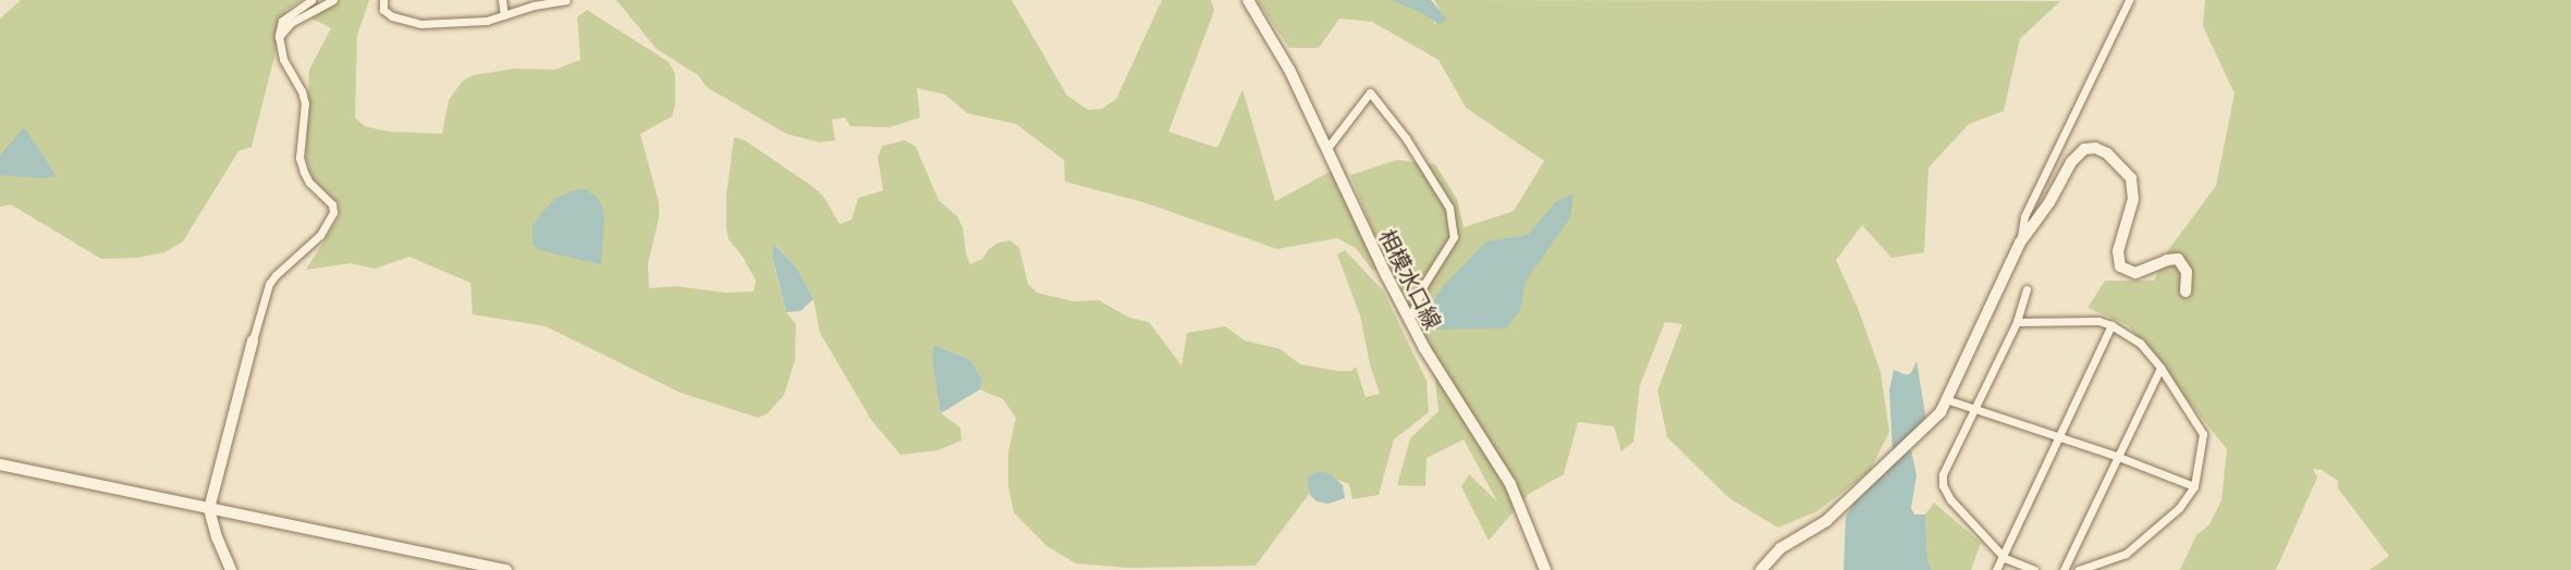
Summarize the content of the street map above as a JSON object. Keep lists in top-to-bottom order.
{
  "streets": {
    "street": ["相模水口線"]
  }
}
